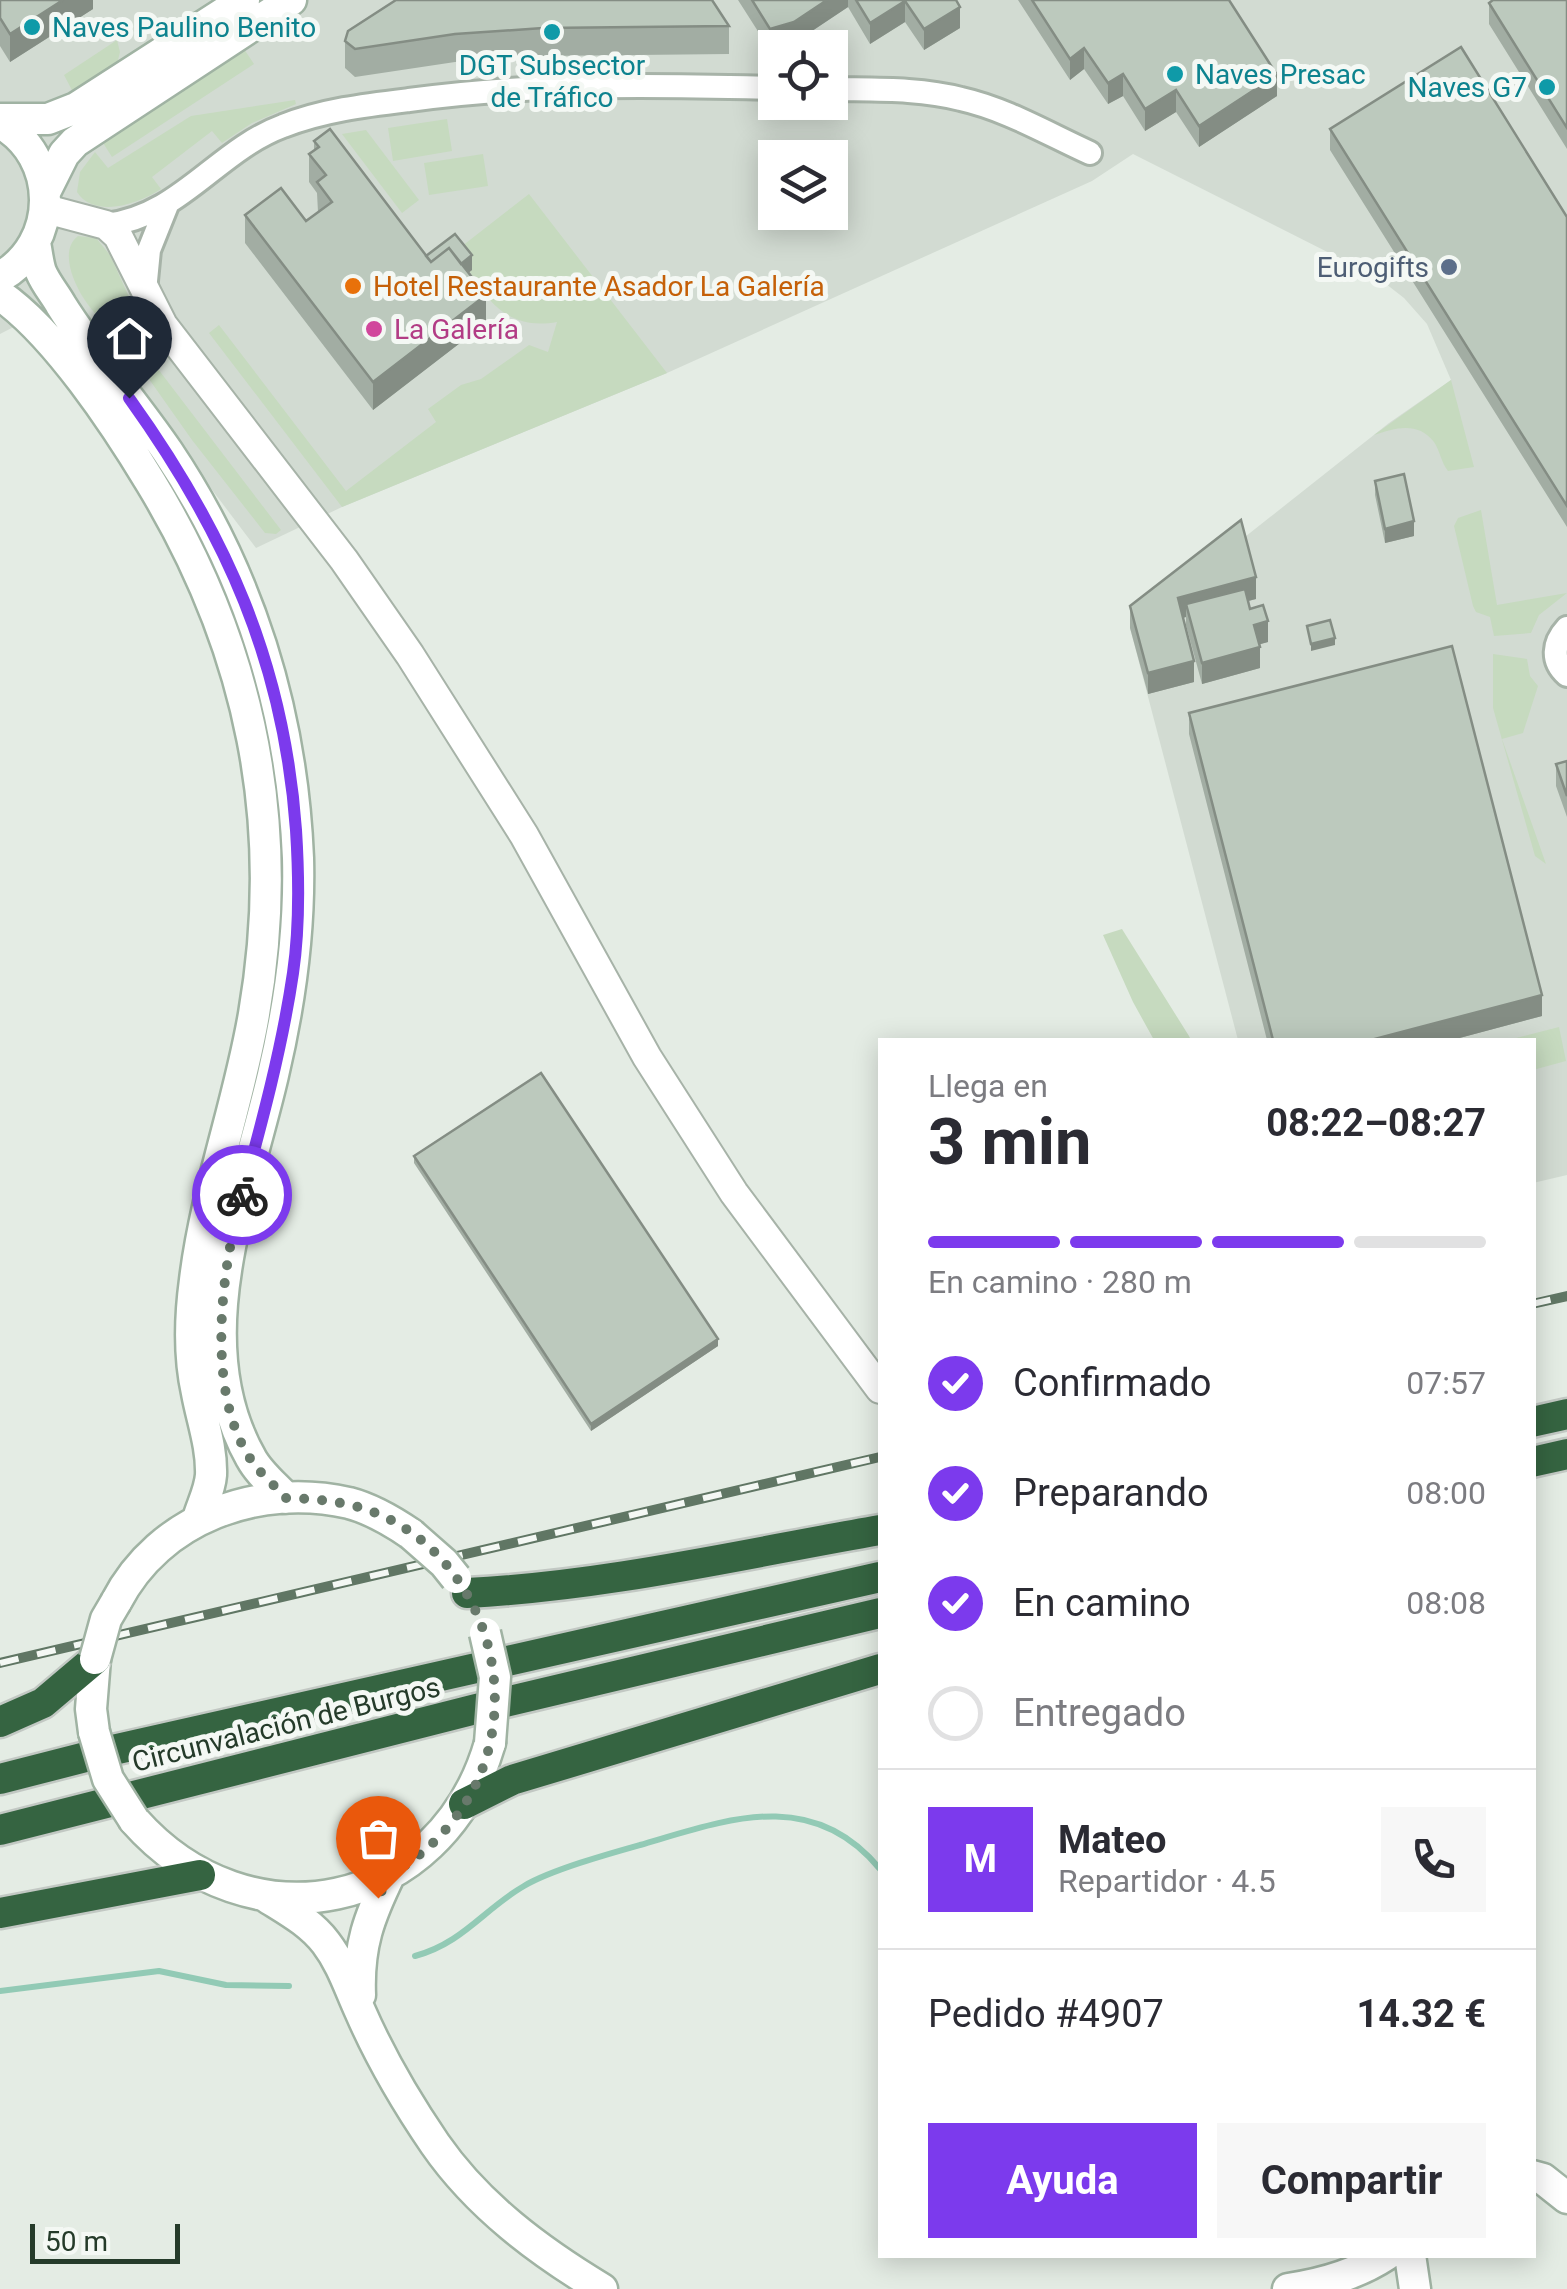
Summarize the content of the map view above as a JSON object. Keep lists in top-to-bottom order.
{
  "streets": {
    "highway": ["Circunvalación de Burgos"]
  },
  "places": [
    "Naves Paulino Benito",
    "DGT Subsector de Tráfico",
    "Naves Presac",
    "Naves G7",
    "Eurogifts",
    "Hotel Restaurante Asador La Galería",
    "La Galería"
  ],
  "scale_bar": "50 m",
  "page": {
    "heading": ["3 min", "Llega en", "08:22–08:27"],
    "panel": [
      "Mateo",
      "Repartidor · 4.5",
      "Pedido #4907",
      "14.32 €"
    ],
    "bar": "En camino · 280 m",
    "list": [
      ["Confirmado", "07:57"],
      ["Preparando", "08:00"],
      ["En camino", "08:08"],
      "Entregado"
    ],
    "round": "M",
    "buttons": ["Ayuda", "Compartir"],
    "scale": "50 m"
  }
}
